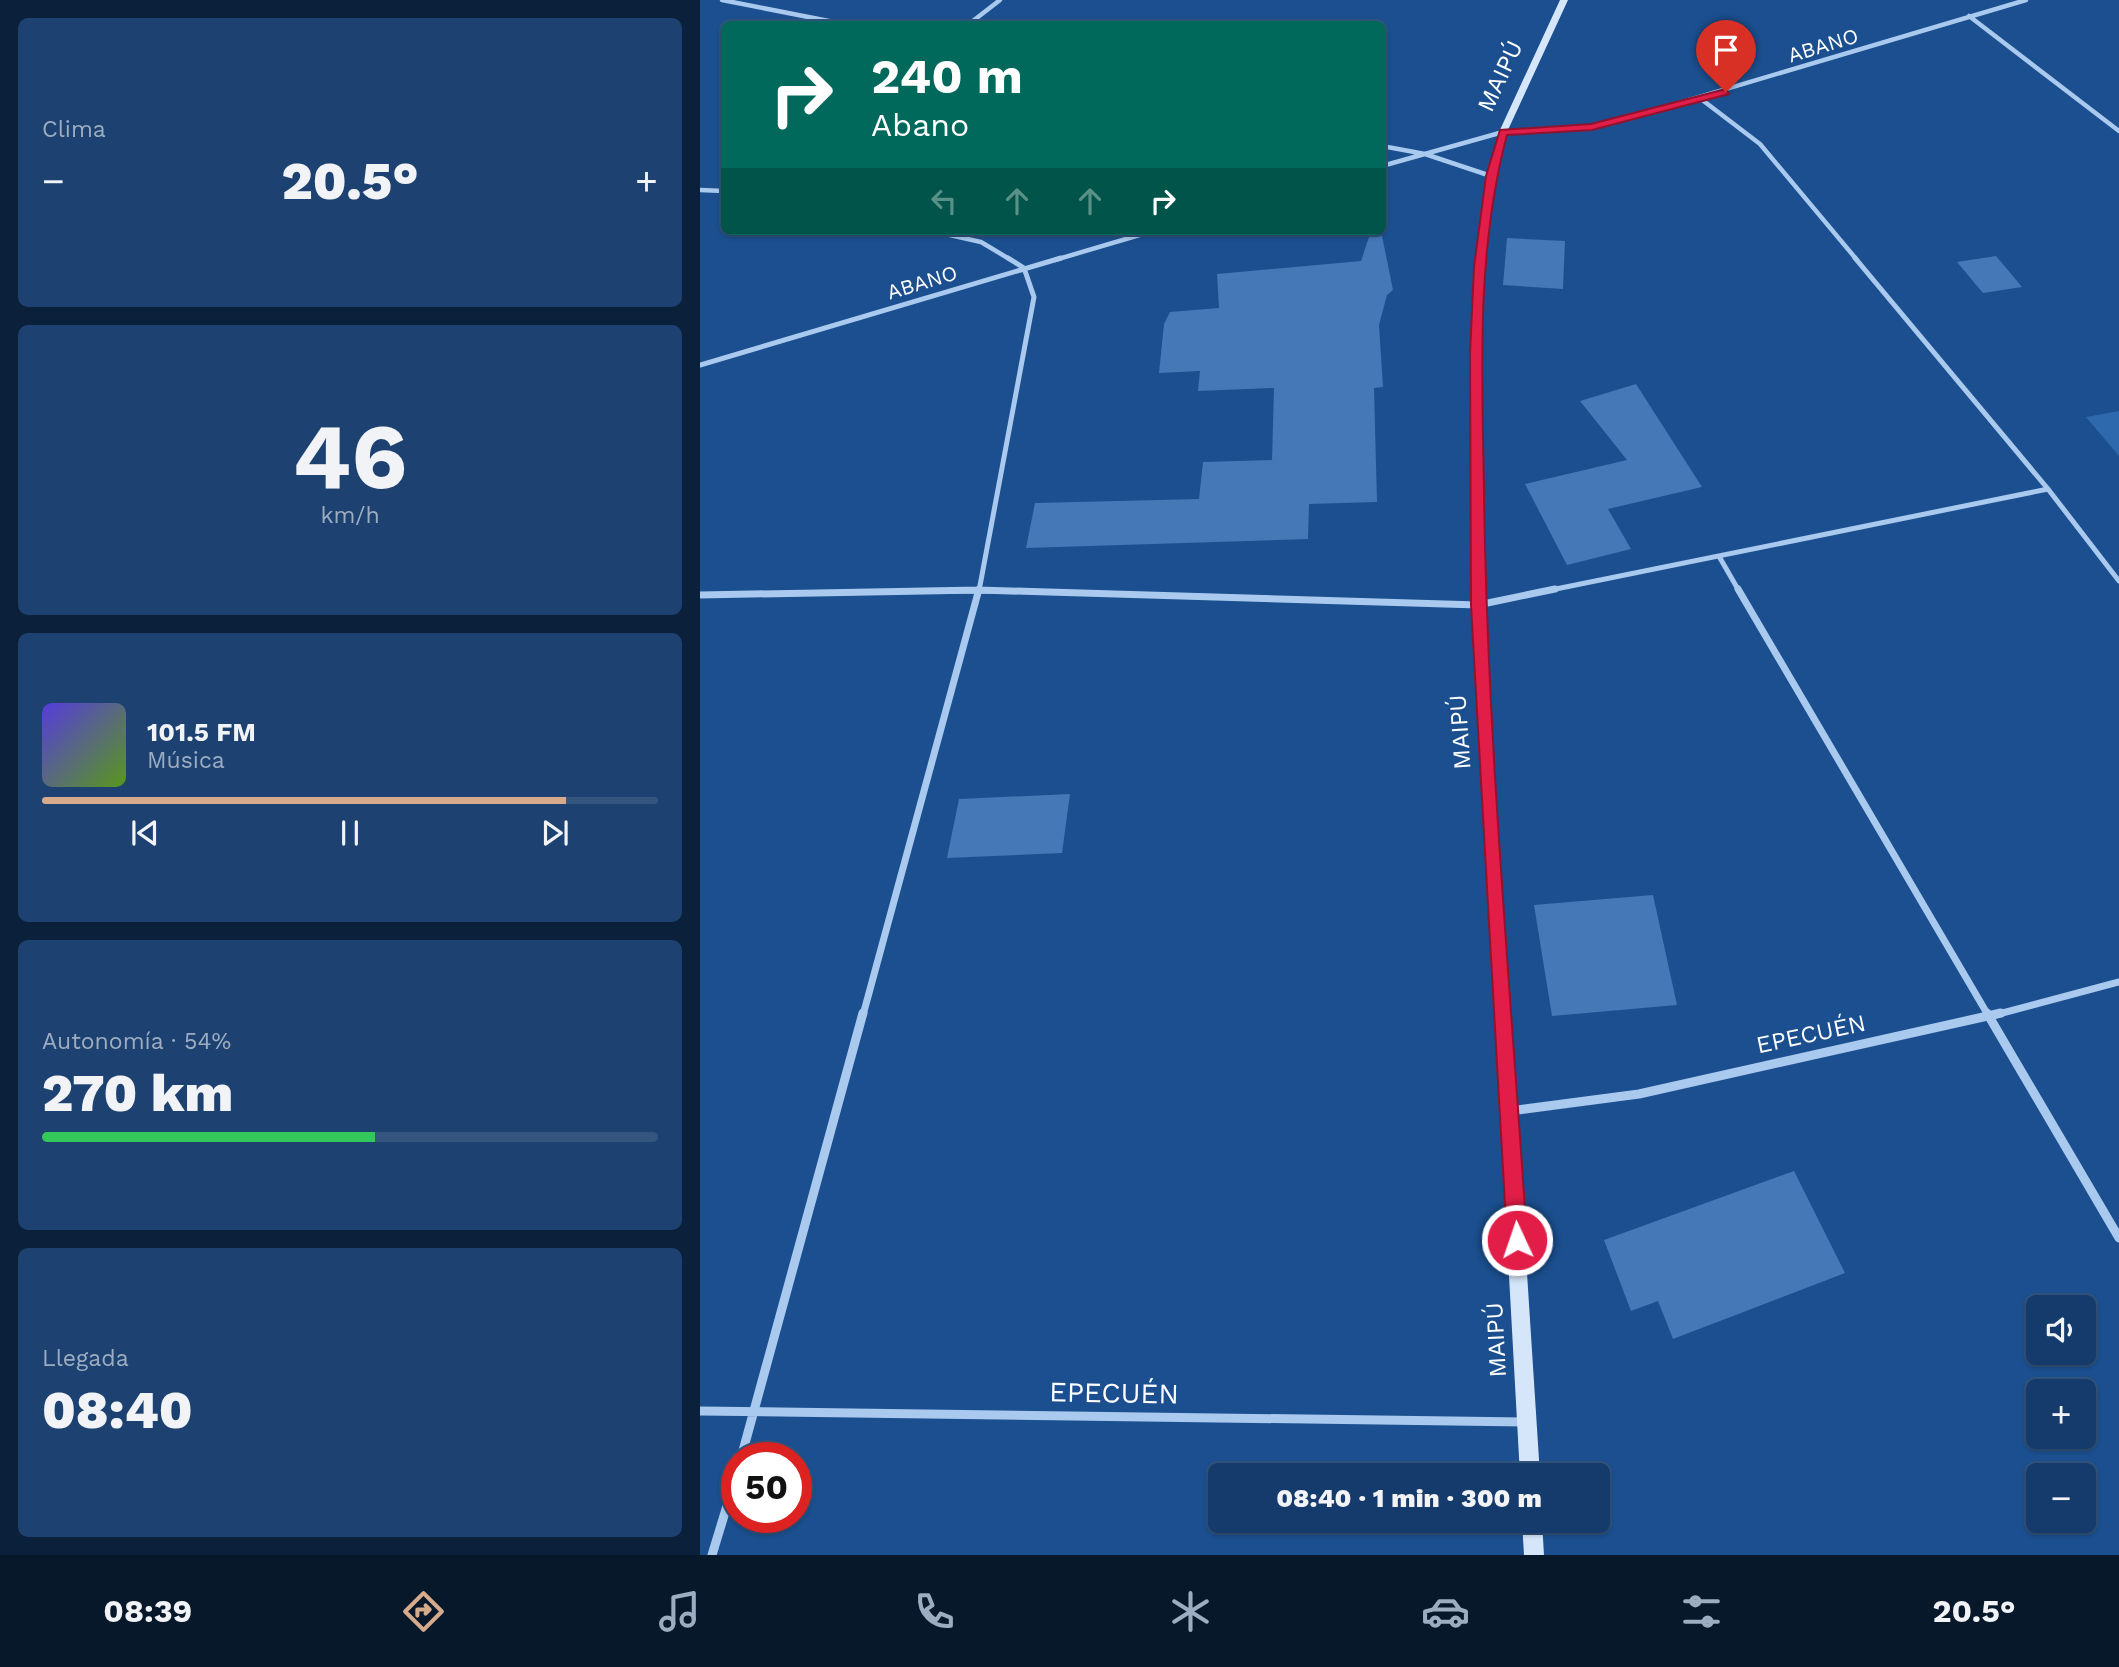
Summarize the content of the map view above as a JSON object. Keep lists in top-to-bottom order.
{
  "streets": {
    "main road": ["MAIPÚ"],
    "street": ["ABANO", "EPECUÉN"]
  },
  "crossings": [
    ["ABANO", "MAIPÚ"],
    ["MAIPÚ", "EPECUÉN"]
  ],
  "page": {
    "tile": [
      "Clima",
      ["46", "km/h"],
      ["Autonomía · 54%", "270 km"],
      ["Llegada", "08:40"]
    ],
    "turn": ["240 m", "Abano"],
    "heat": ["−", "20.5°", "+"],
    "song": ["101.5 FM", "Música"],
    "map_buttons": ["+", "−"],
    "limit": "50",
    "trip": "08:40 · 1 min · 300 m",
    "tabs": ["08:39", "20.5°"]
  }
}
